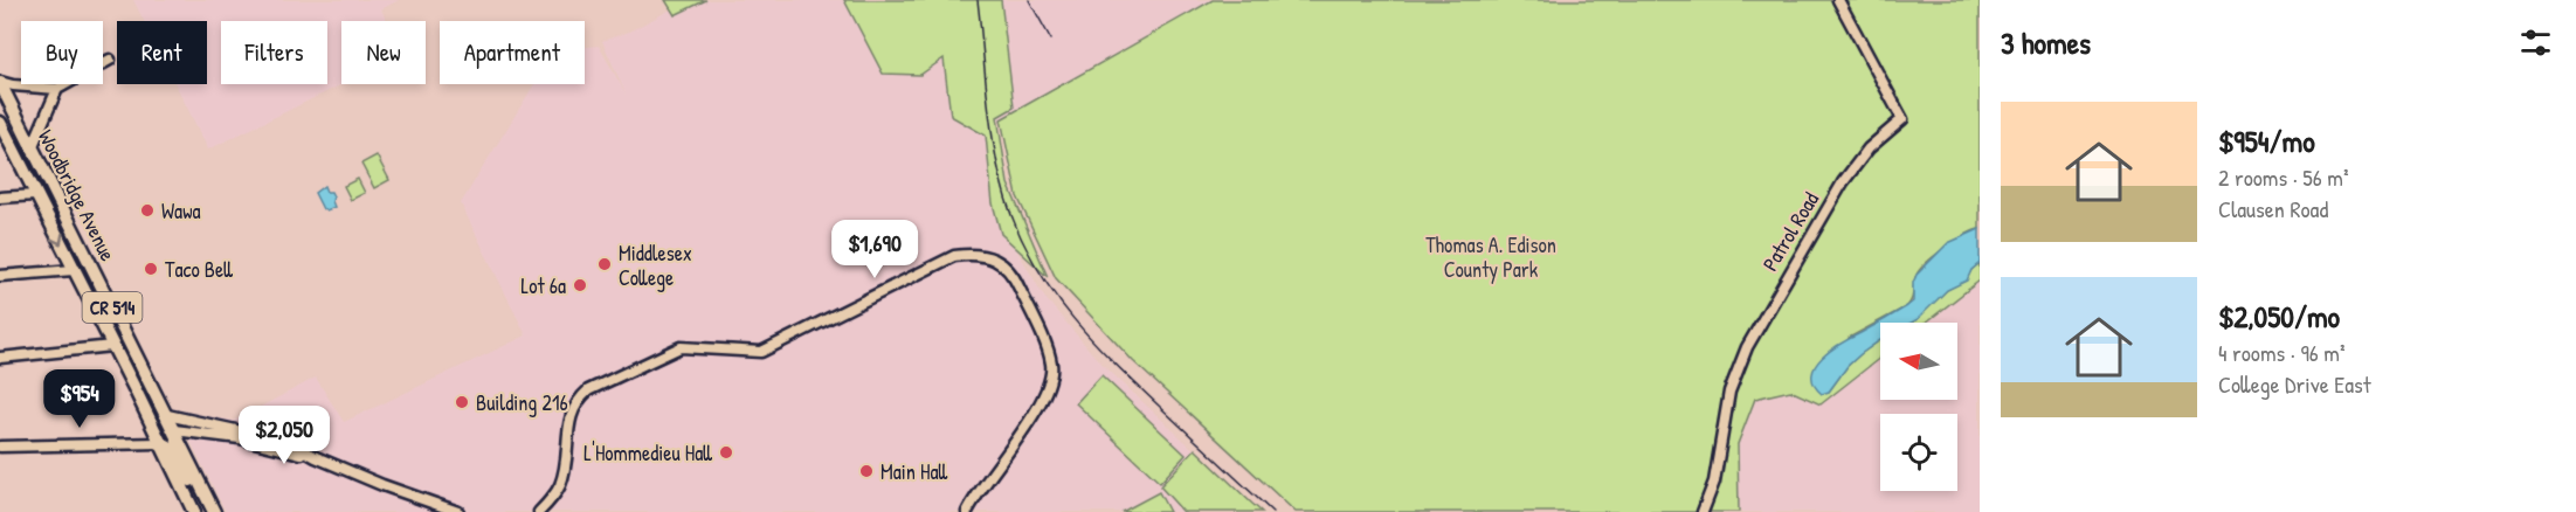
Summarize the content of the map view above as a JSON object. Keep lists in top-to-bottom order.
{
  "streets": {
    "main road": ["Woodbridge Avenue", "CR 514"],
    "street": ["Patrol Road"]
  },
  "parks": ["Thomas A. Edison County Park"],
  "places": [
    "Wawa",
    "Middlesex College",
    "Taco Bell",
    "Lot 6a",
    "Building 216",
    "L'Hommedieu Hall",
    "Main Hall"
  ],
  "north": "left",
  "page": {
    "heading": "3 homes",
    "chip": [
      "Buy",
      "Rent",
      "Filters",
      "New",
      "Apartment"
    ],
    "list": [
      {
        "name": "$954/mo",
        "note": "2 rooms · 56 m² · Clausen Road"
      },
      {
        "name": "$2,050/mo",
        "note": "4 rooms · 96 m² · College Drive East"
      }
    ],
    "price": ["$1,690", "$954", "$2,050"]
  }
}
